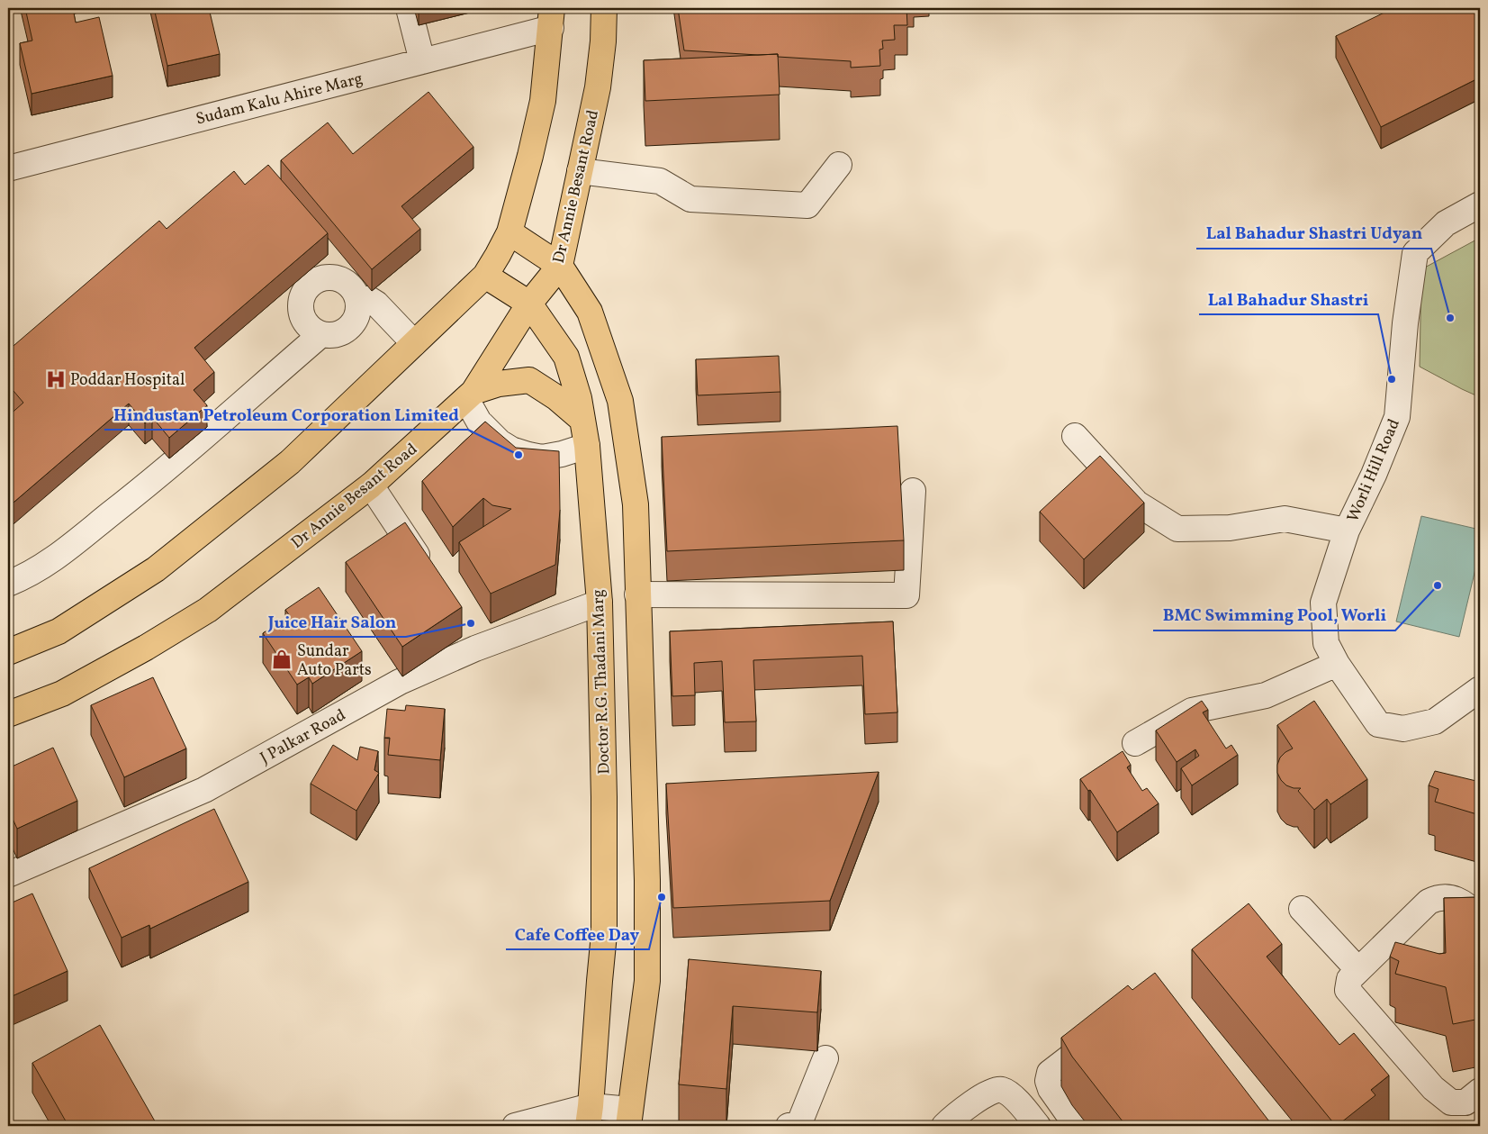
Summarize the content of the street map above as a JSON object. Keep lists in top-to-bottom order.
{
  "streets": {
    "main road": ["Dr Annie Besant Road", "Doctor R.G. Thadani Marg"],
    "street": ["Sudam Kalu Ahire Marg", "Worli Hill Road", "J Palkar Road"]
  },
  "crossings": [
    ["Dr Annie Besant Road", "Doctor R.G. Thadani Marg"],
    ["Doctor R.G. Thadani Marg", "J Palkar Road"]
  ],
  "places": {
    "other": [
      "Lal Bahadur Shastri Udyan",
      "Lal Bahadur Shastri",
      "Hindustan Petroleum Corporation Limited",
      "BMC Swimming Pool, Worli",
      "Juice Hair Salon",
      "Cafe Coffee Day"
    ],
    "hospital": ["Poddar Hospital"],
    "shop": ["Sundar Auto Parts"]
  }
}
